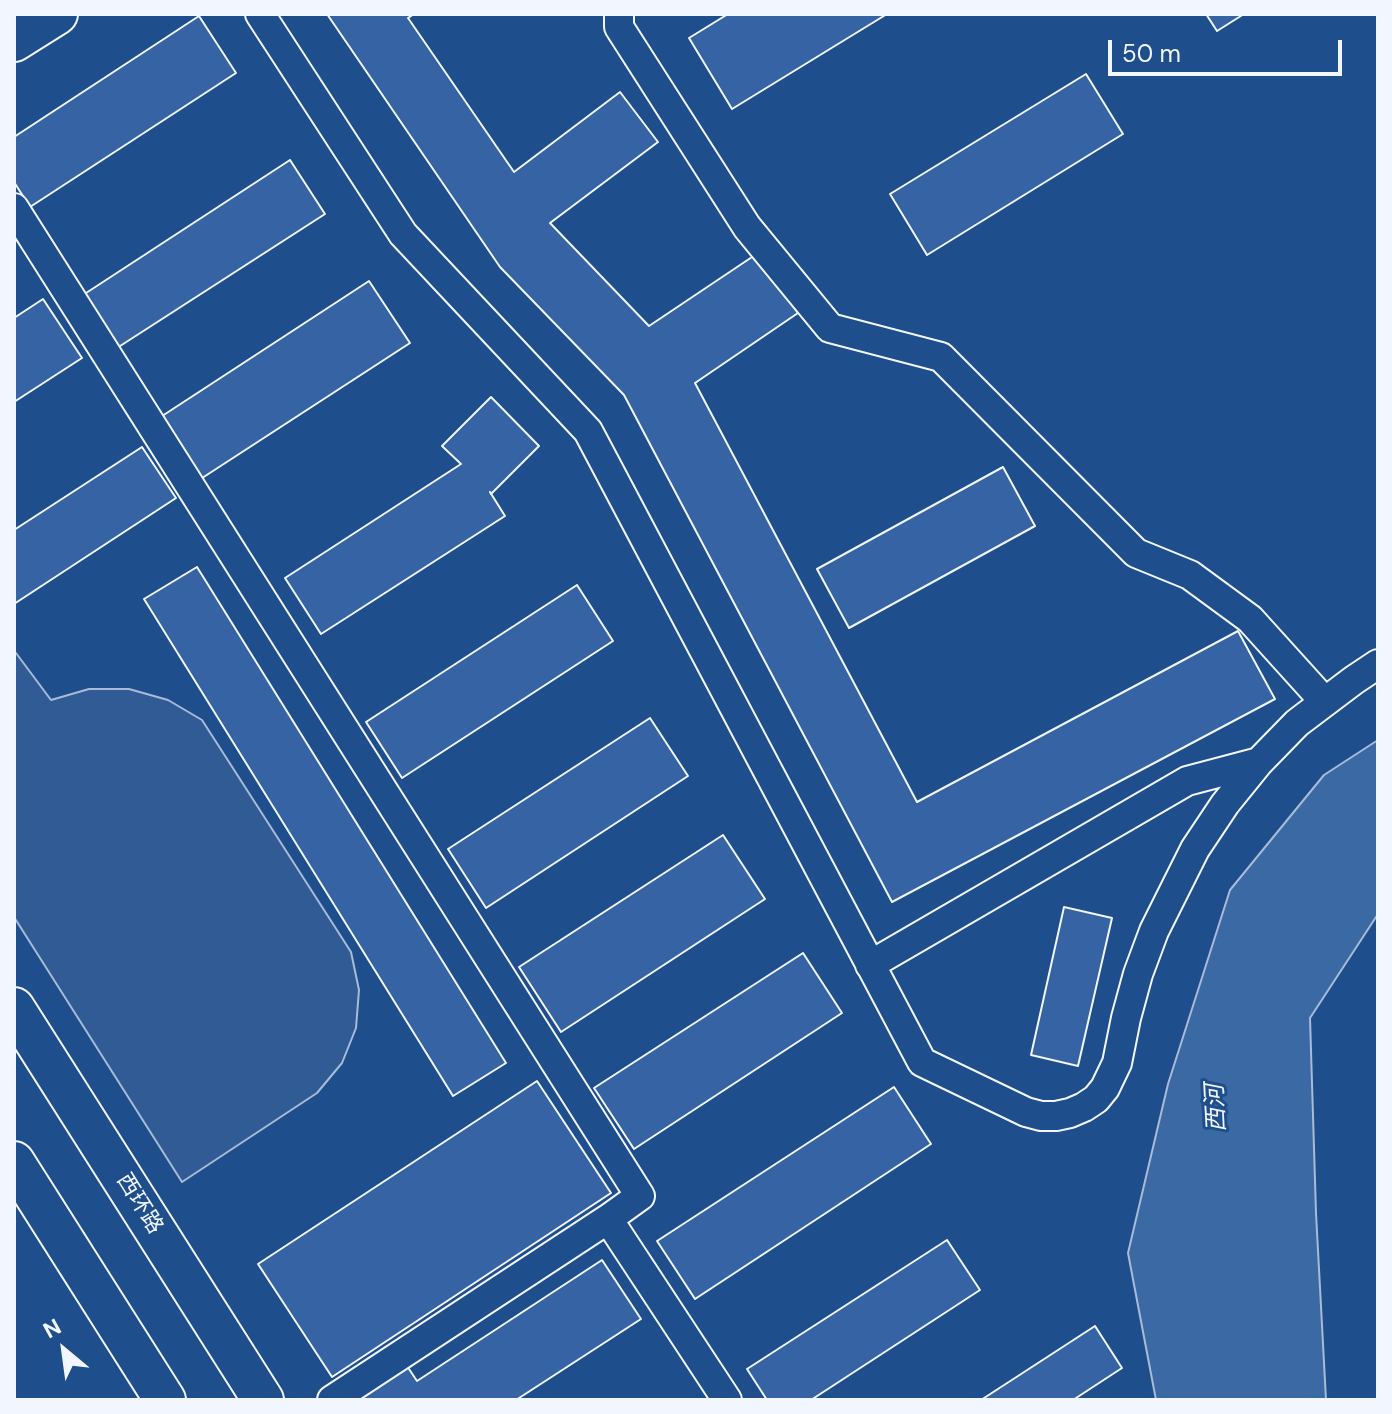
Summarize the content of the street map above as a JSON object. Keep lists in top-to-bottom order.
{
  "streets": {
    "main road": ["西环路"]
  },
  "water": ["西河"],
  "scale_bar": "50 m",
  "north": "top left"
}
